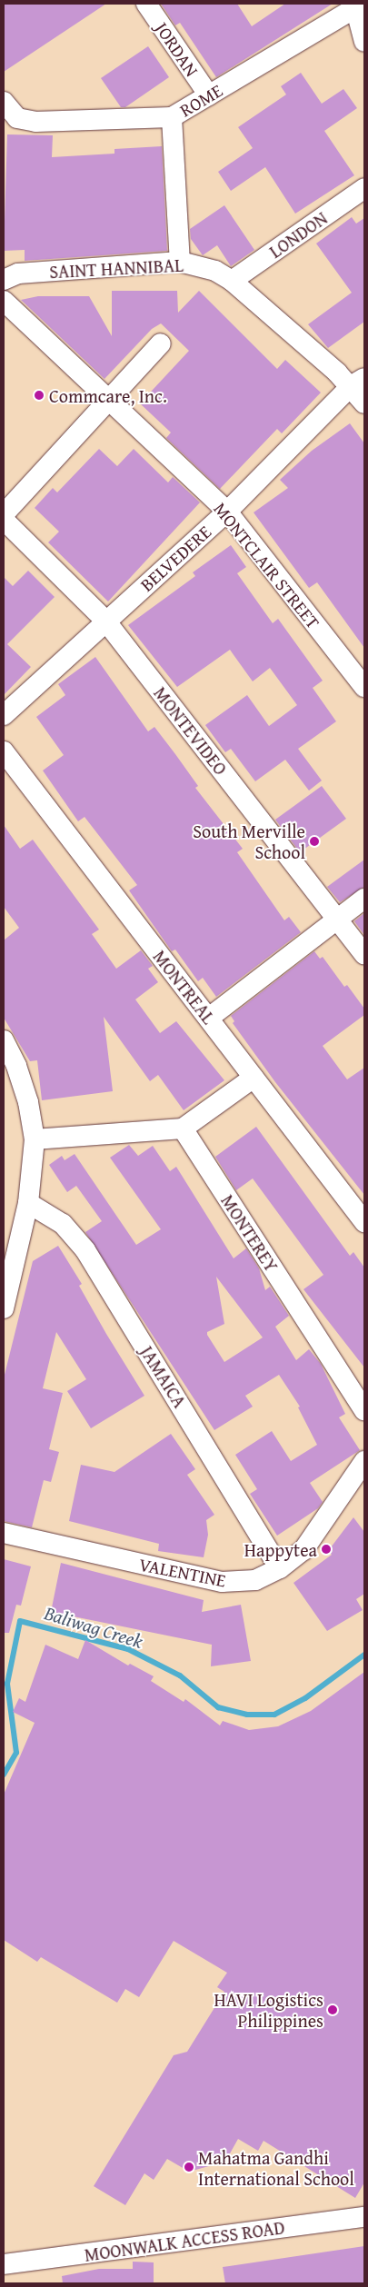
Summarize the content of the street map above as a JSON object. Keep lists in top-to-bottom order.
{
  "streets": {
    "street": [
      "JORDAN",
      "ROME",
      "LONDON",
      "SAINT HANNIBAL",
      "BELVEDERE",
      "MONTCLAIR STREET",
      "MONTEVIDEO",
      "MONTREAL",
      "MONTEREY",
      "JAMAICA",
      "VALENTINE",
      "MOONWALK ACCESS ROAD"
    ]
  },
  "crossings": [
    ["JORDAN", "ROME"],
    ["LONDON", "SAINT HANNIBAL"],
    ["SAINT HANNIBAL", "BELVEDERE"],
    ["BELVEDERE", "MONTCLAIR STREET"],
    ["BELVEDERE", "MONTEVIDEO"],
    ["JAMAICA", "VALENTINE"]
  ],
  "water": ["Baliwag Creek"],
  "places": [
    "Commcare, Inc.",
    "South Merville School",
    "Happytea",
    "HAVI Logistics Philippines",
    "Mahatma Gandhi International School"
  ]
}
